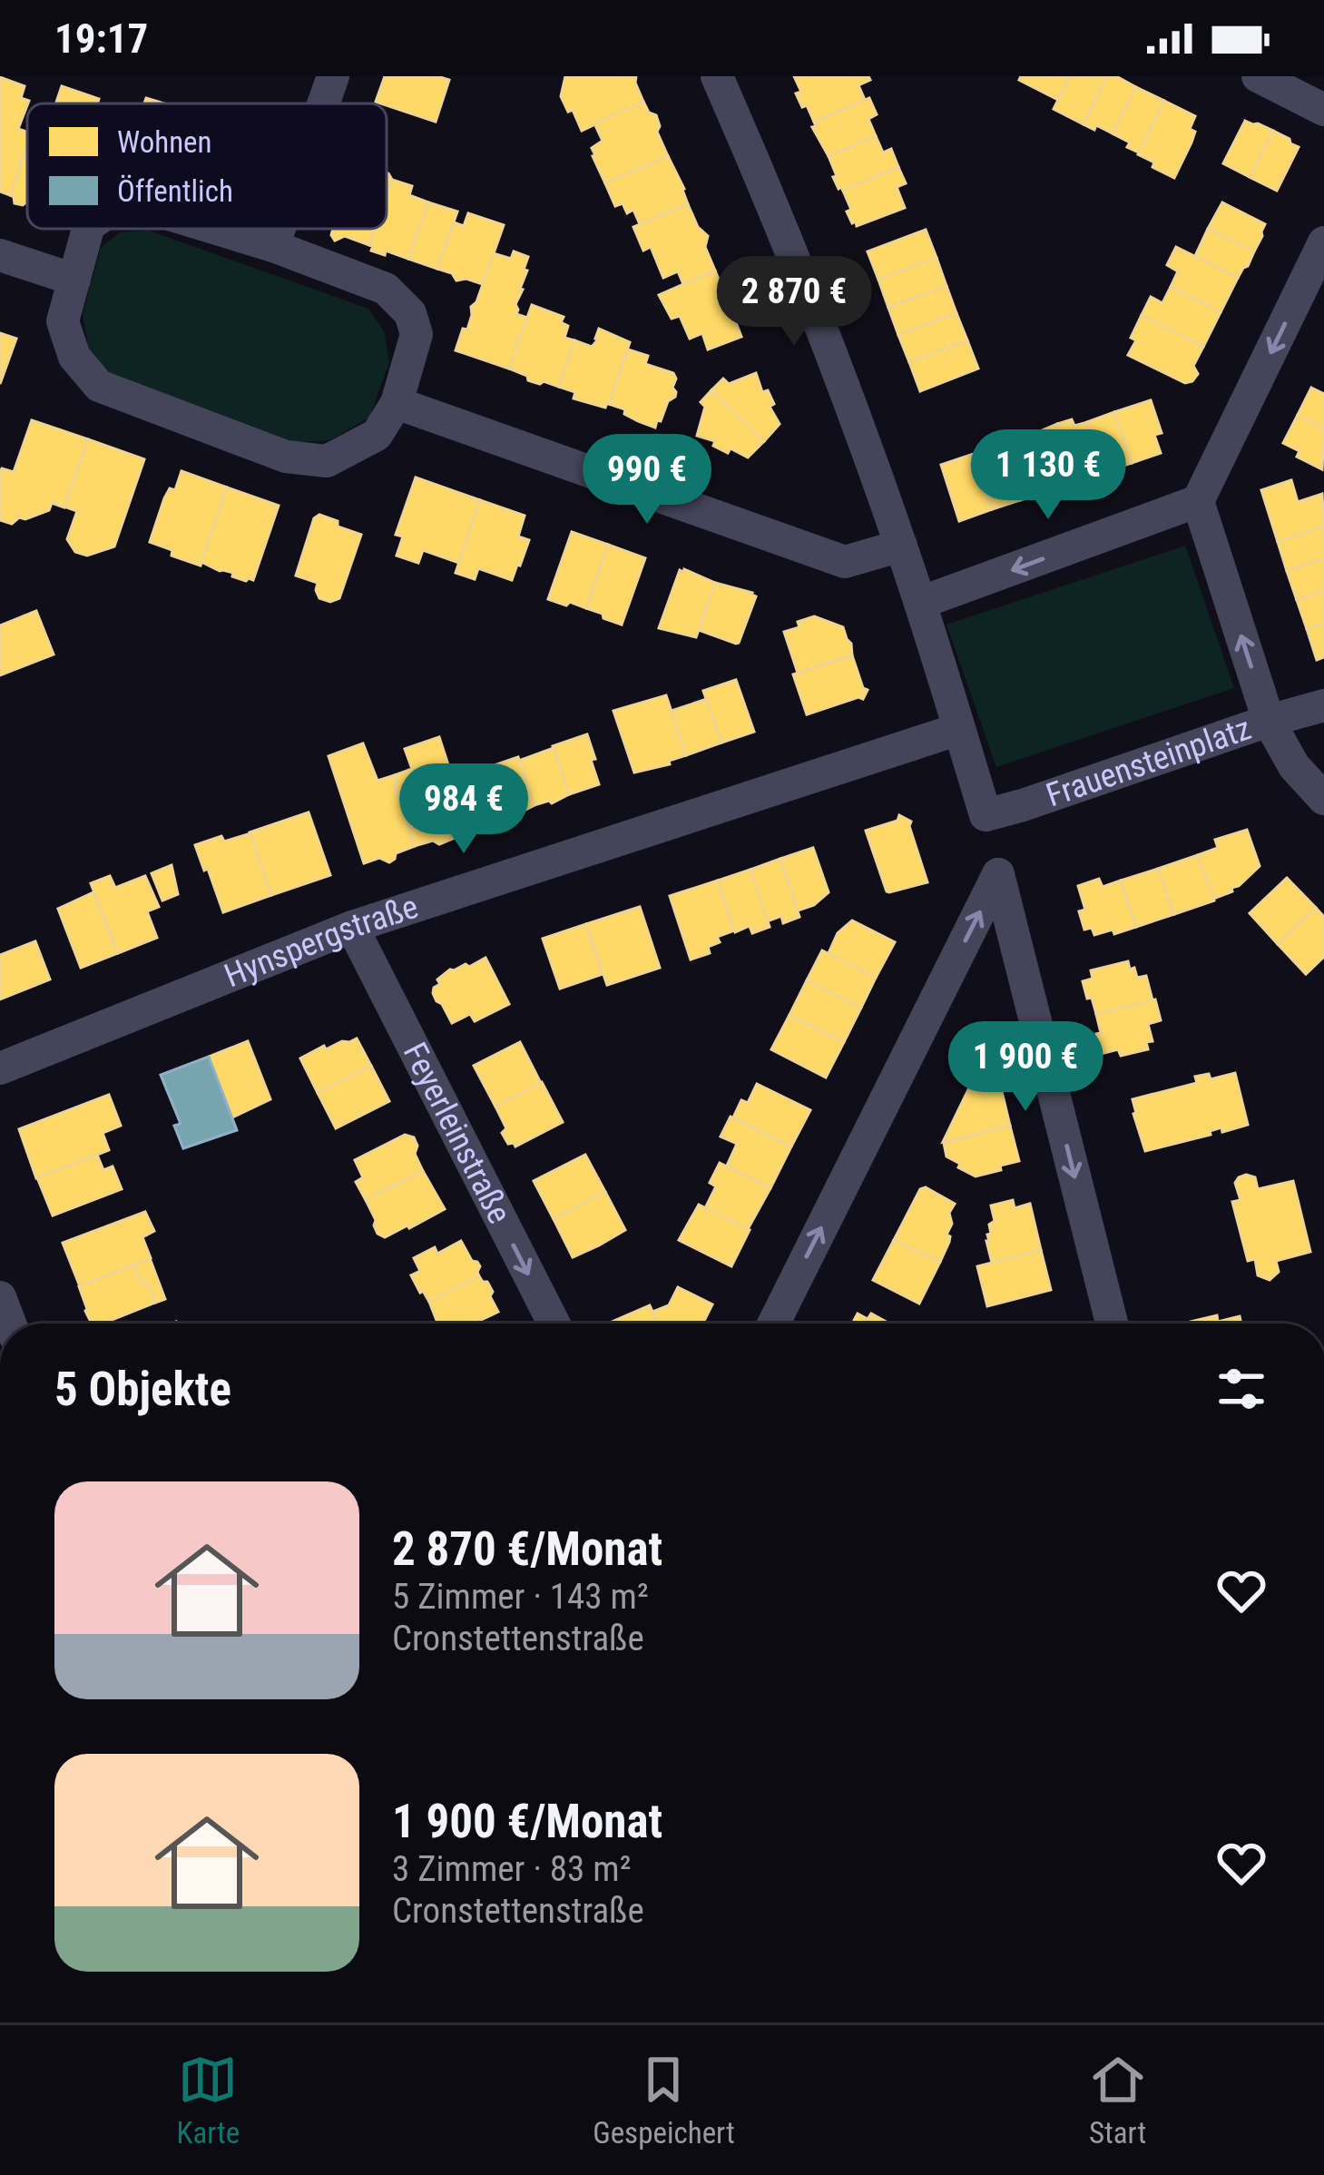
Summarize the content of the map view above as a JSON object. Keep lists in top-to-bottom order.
{
  "streets": {
    "street": ["Frauensteinplatz", "Hynspergstraße", "Feyerleinstraße"]
  },
  "crossings": [
    ["Frauensteinplatz", "Hynspergstraße"],
    ["Hynspergstraße", "Feyerleinstraße"]
  ],
  "one_way": ["Feyerleinstraße"],
  "legend": ["Wohnen", "Öffentlich"],
  "page": {
    "status": "19:17",
    "price": [
      "2 870 €",
      "1 130 €",
      "990 €",
      "984 €",
      "1 900 €"
    ],
    "heading": "5 Objekte",
    "list": [
      {
        "name": "2 870 €/Monat",
        "note": "5 Zimmer · 143 m² · Cronstettenstraße"
      },
      {
        "name": "1 900 €/Monat",
        "note": "3 Zimmer · 83 m² · Cronstettenstraße"
      }
    ],
    "tabs": ["Karte", "Gespeichert", "Start"]
  }
}
